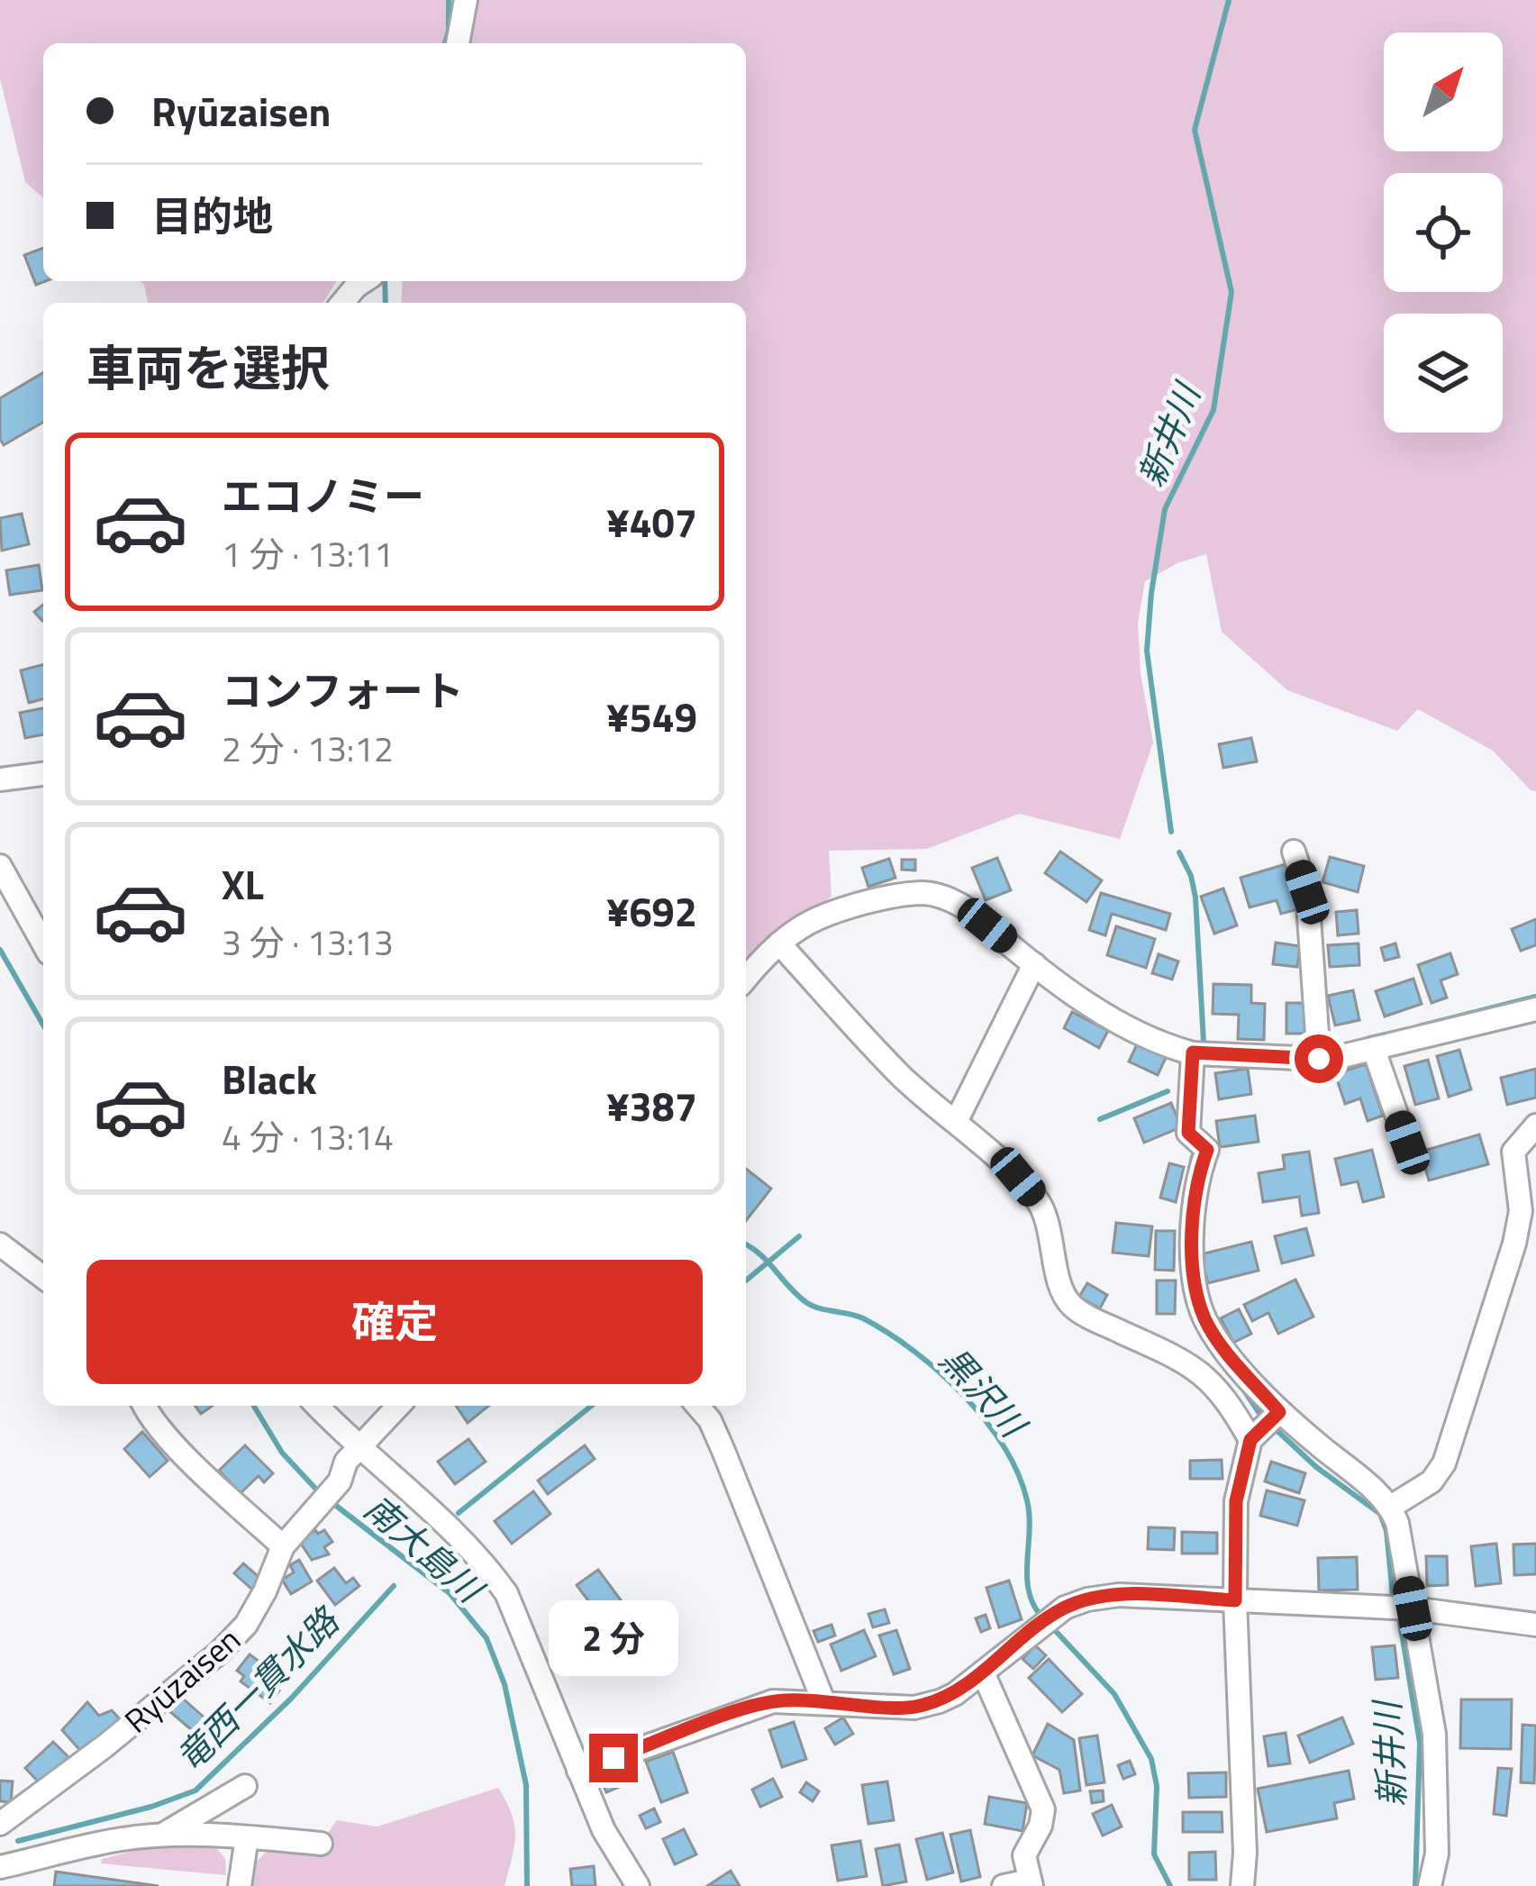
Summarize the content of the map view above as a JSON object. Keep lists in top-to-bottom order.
{
  "streets": {
    "street": ["Ryūzaisen"]
  },
  "water": [
    "新井川",
    "黒沢川",
    "南大島川",
    "竜西一貫水路"
  ],
  "north": "top right",
  "page": {
    "banner": ["Ryūzaisen", "目的地"],
    "heading": "車両を選択",
    "list": [
      {
        "name": "エコノミー",
        "note": "1 分 · 13:11",
        "value": "¥407"
      },
      {
        "name": "コンフォート",
        "note": "2 分 · 13:12",
        "value": "¥549"
      },
      {
        "name": "XL",
        "note": "3 分 · 13:13",
        "value": "¥692"
      },
      {
        "name": "Black",
        "note": "4 分 · 13:14",
        "value": "¥387"
      }
    ],
    "buttons": "確定",
    "bubble": "2 分"
  }
}
